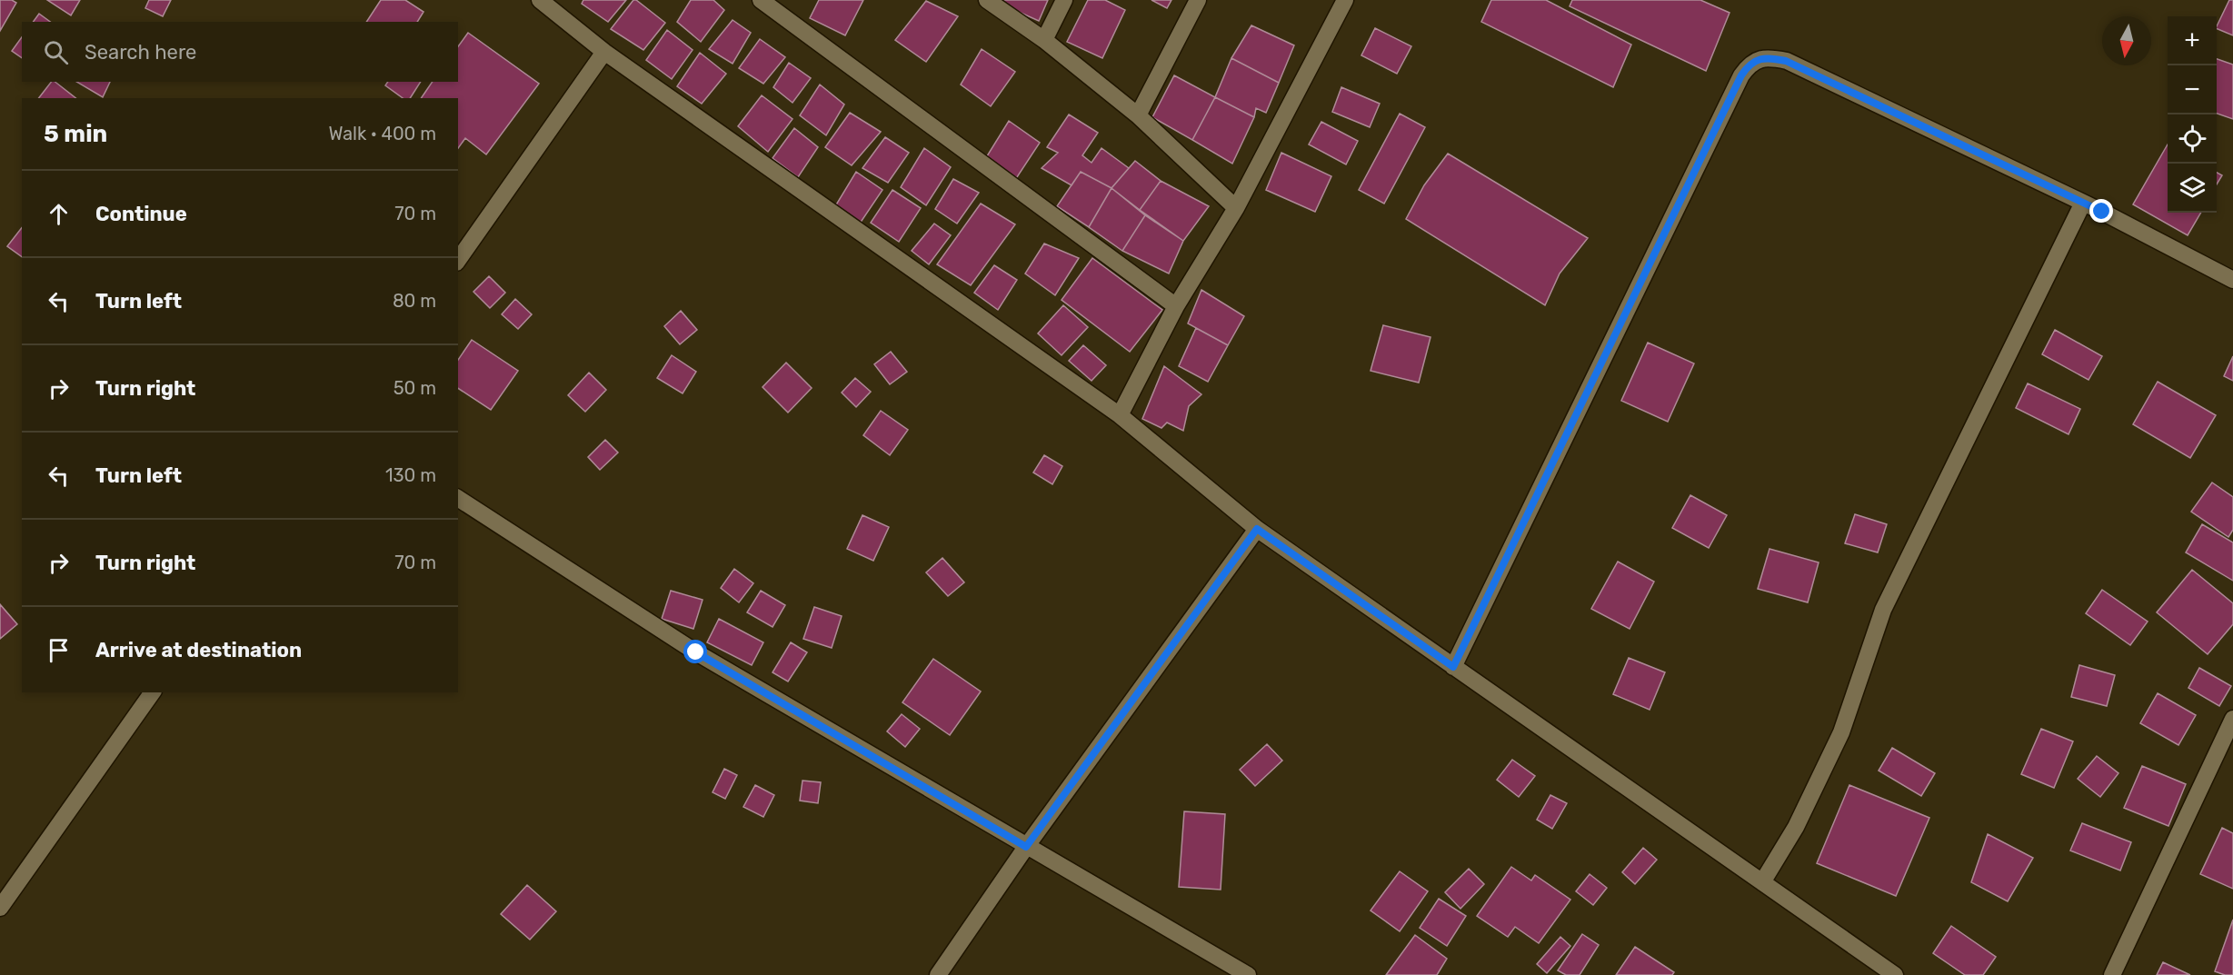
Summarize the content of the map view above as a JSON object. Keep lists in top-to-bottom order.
{
  "north": "bottom",
  "page": {
    "map_buttons": ["+", "−"],
    "search": "Search here",
    "heading": ["5 min", "Walk · 400 m"],
    "list": [
      ["Continue", "70 m"],
      ["Turn left", "80 m"],
      ["Turn right", "50 m"],
      ["Turn left", "130 m"],
      ["Turn right", "70 m"],
      "Arrive at destination"
    ]
  }
}
